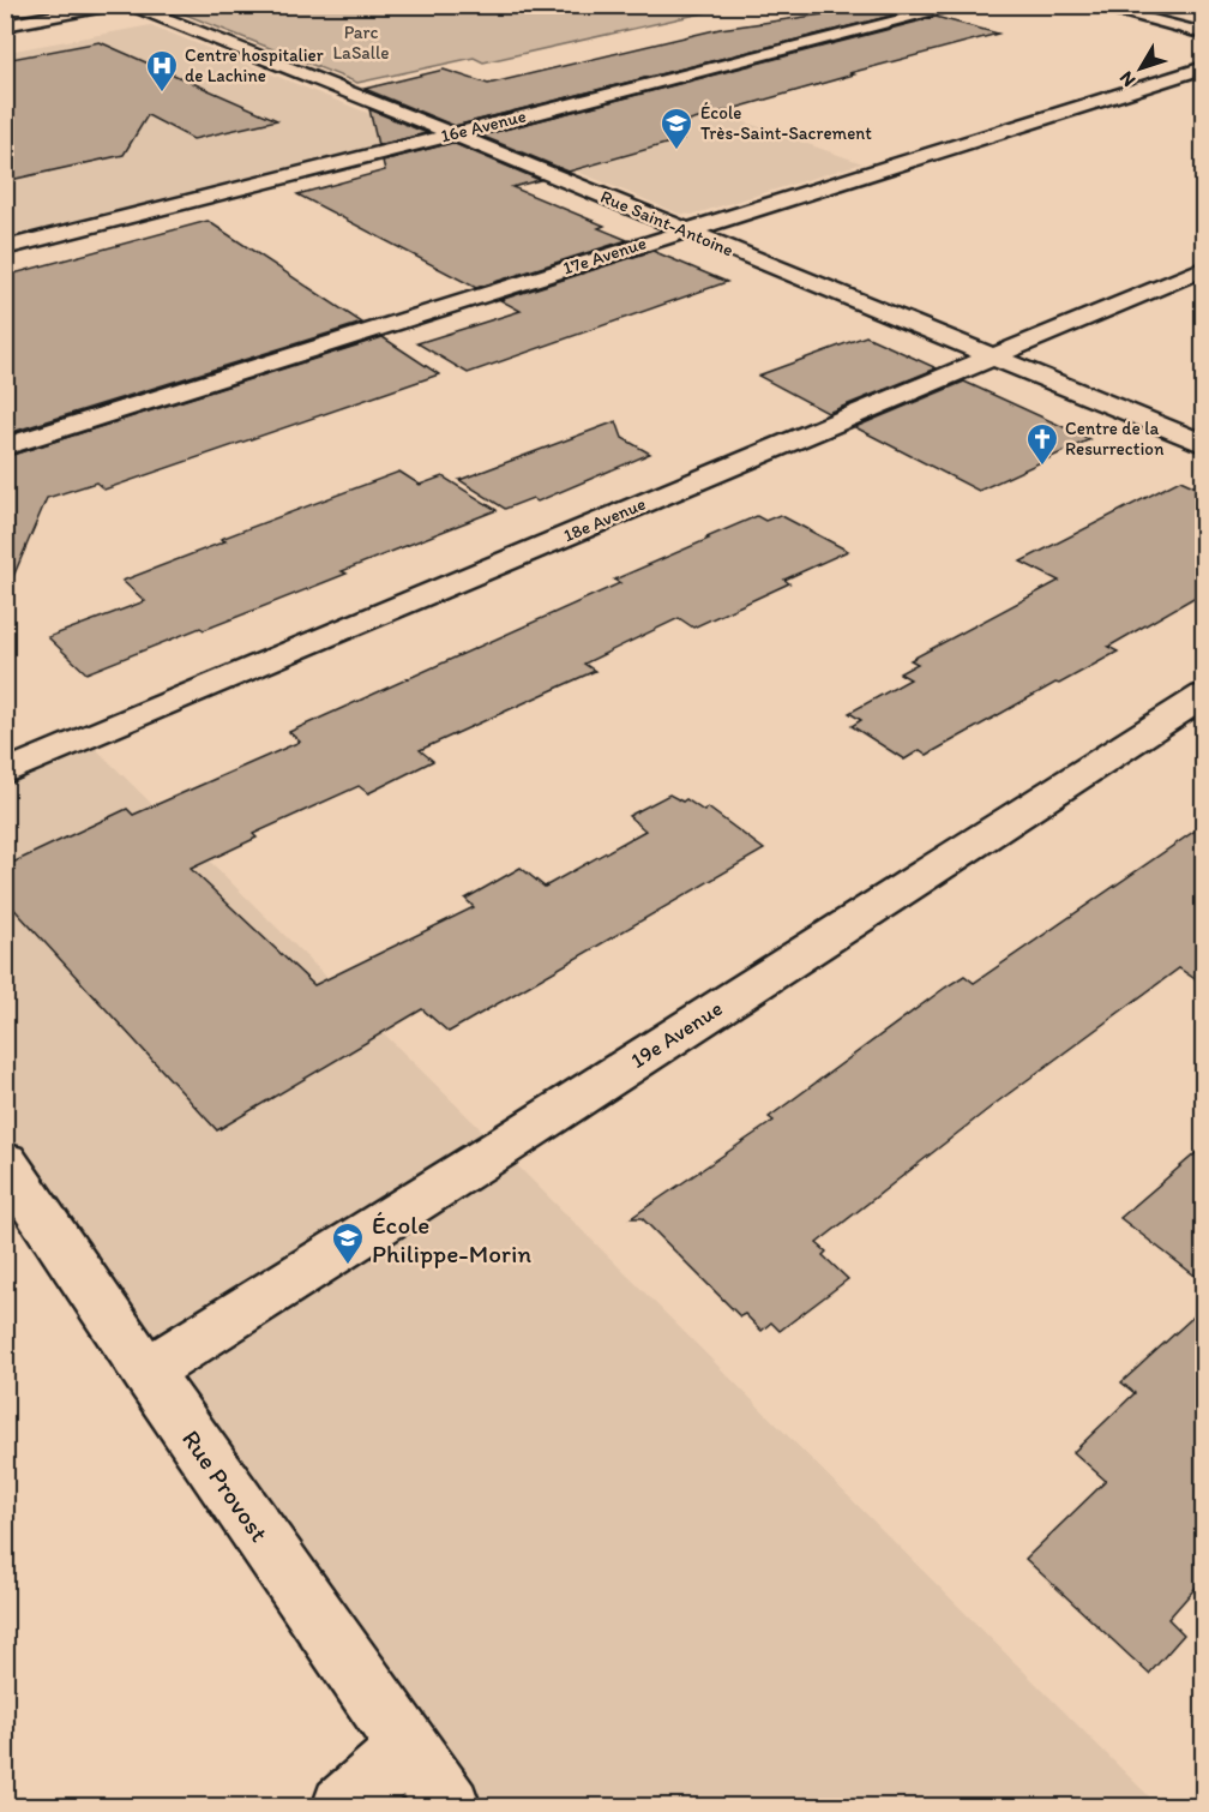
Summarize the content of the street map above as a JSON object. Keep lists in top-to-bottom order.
{
  "streets": {
    "street": [
      "16e Avenue",
      "Rue Saint-Antoine",
      "17e Avenue",
      "18e Avenue",
      "19e Avenue",
      "Rue Provost"
    ]
  },
  "crossings": [
    ["16e Avenue", "Rue Saint-Antoine"],
    ["Rue Saint-Antoine", "17e Avenue"],
    ["Rue Saint-Antoine", "18e Avenue"],
    ["19e Avenue", "Rue Provost"]
  ],
  "parks": ["Parc LaSalle"],
  "places": {
    "hospital": ["Centre hospitalier de Lachine"],
    "school or university": ["École Très-Saint-Sacrement", "École Philippe-Morin"],
    "church": ["Centre de la Resurrection"]
  },
  "north": "bottom left"
}
